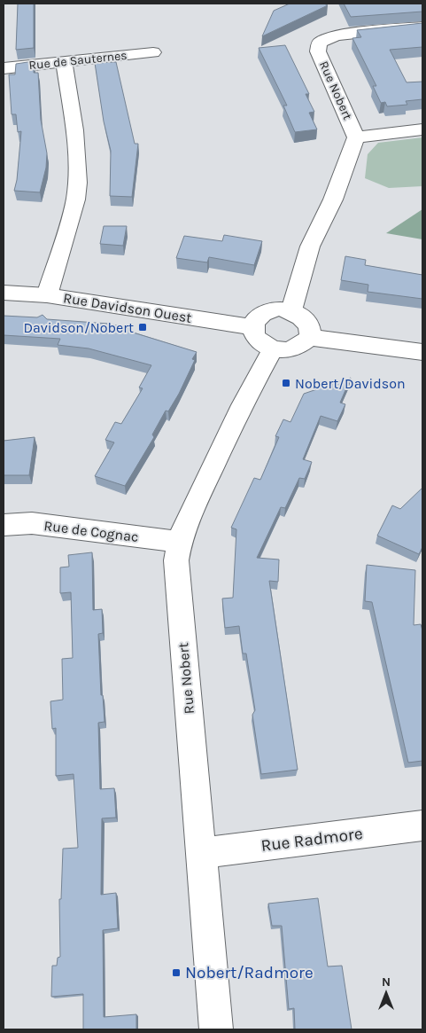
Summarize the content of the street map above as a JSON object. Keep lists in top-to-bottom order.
{
  "streets": {
    "street": [
      "Rue de Sauternes",
      "Rue Nobert",
      "Rue Davidson Ouest",
      "Rue de Cognac",
      "Rue Radmore"
    ]
  },
  "crossings": [
    ["Rue Nobert", "Rue Davidson Ouest"],
    ["Rue Nobert", "Rue de Cognac"],
    ["Rue Nobert", "Rue Radmore"]
  ],
  "places": {
    "transit": ["Davidson/Nobert", "Nobert/Davidson", "Nobert/Radmore"]
  },
  "north": "top"
}
